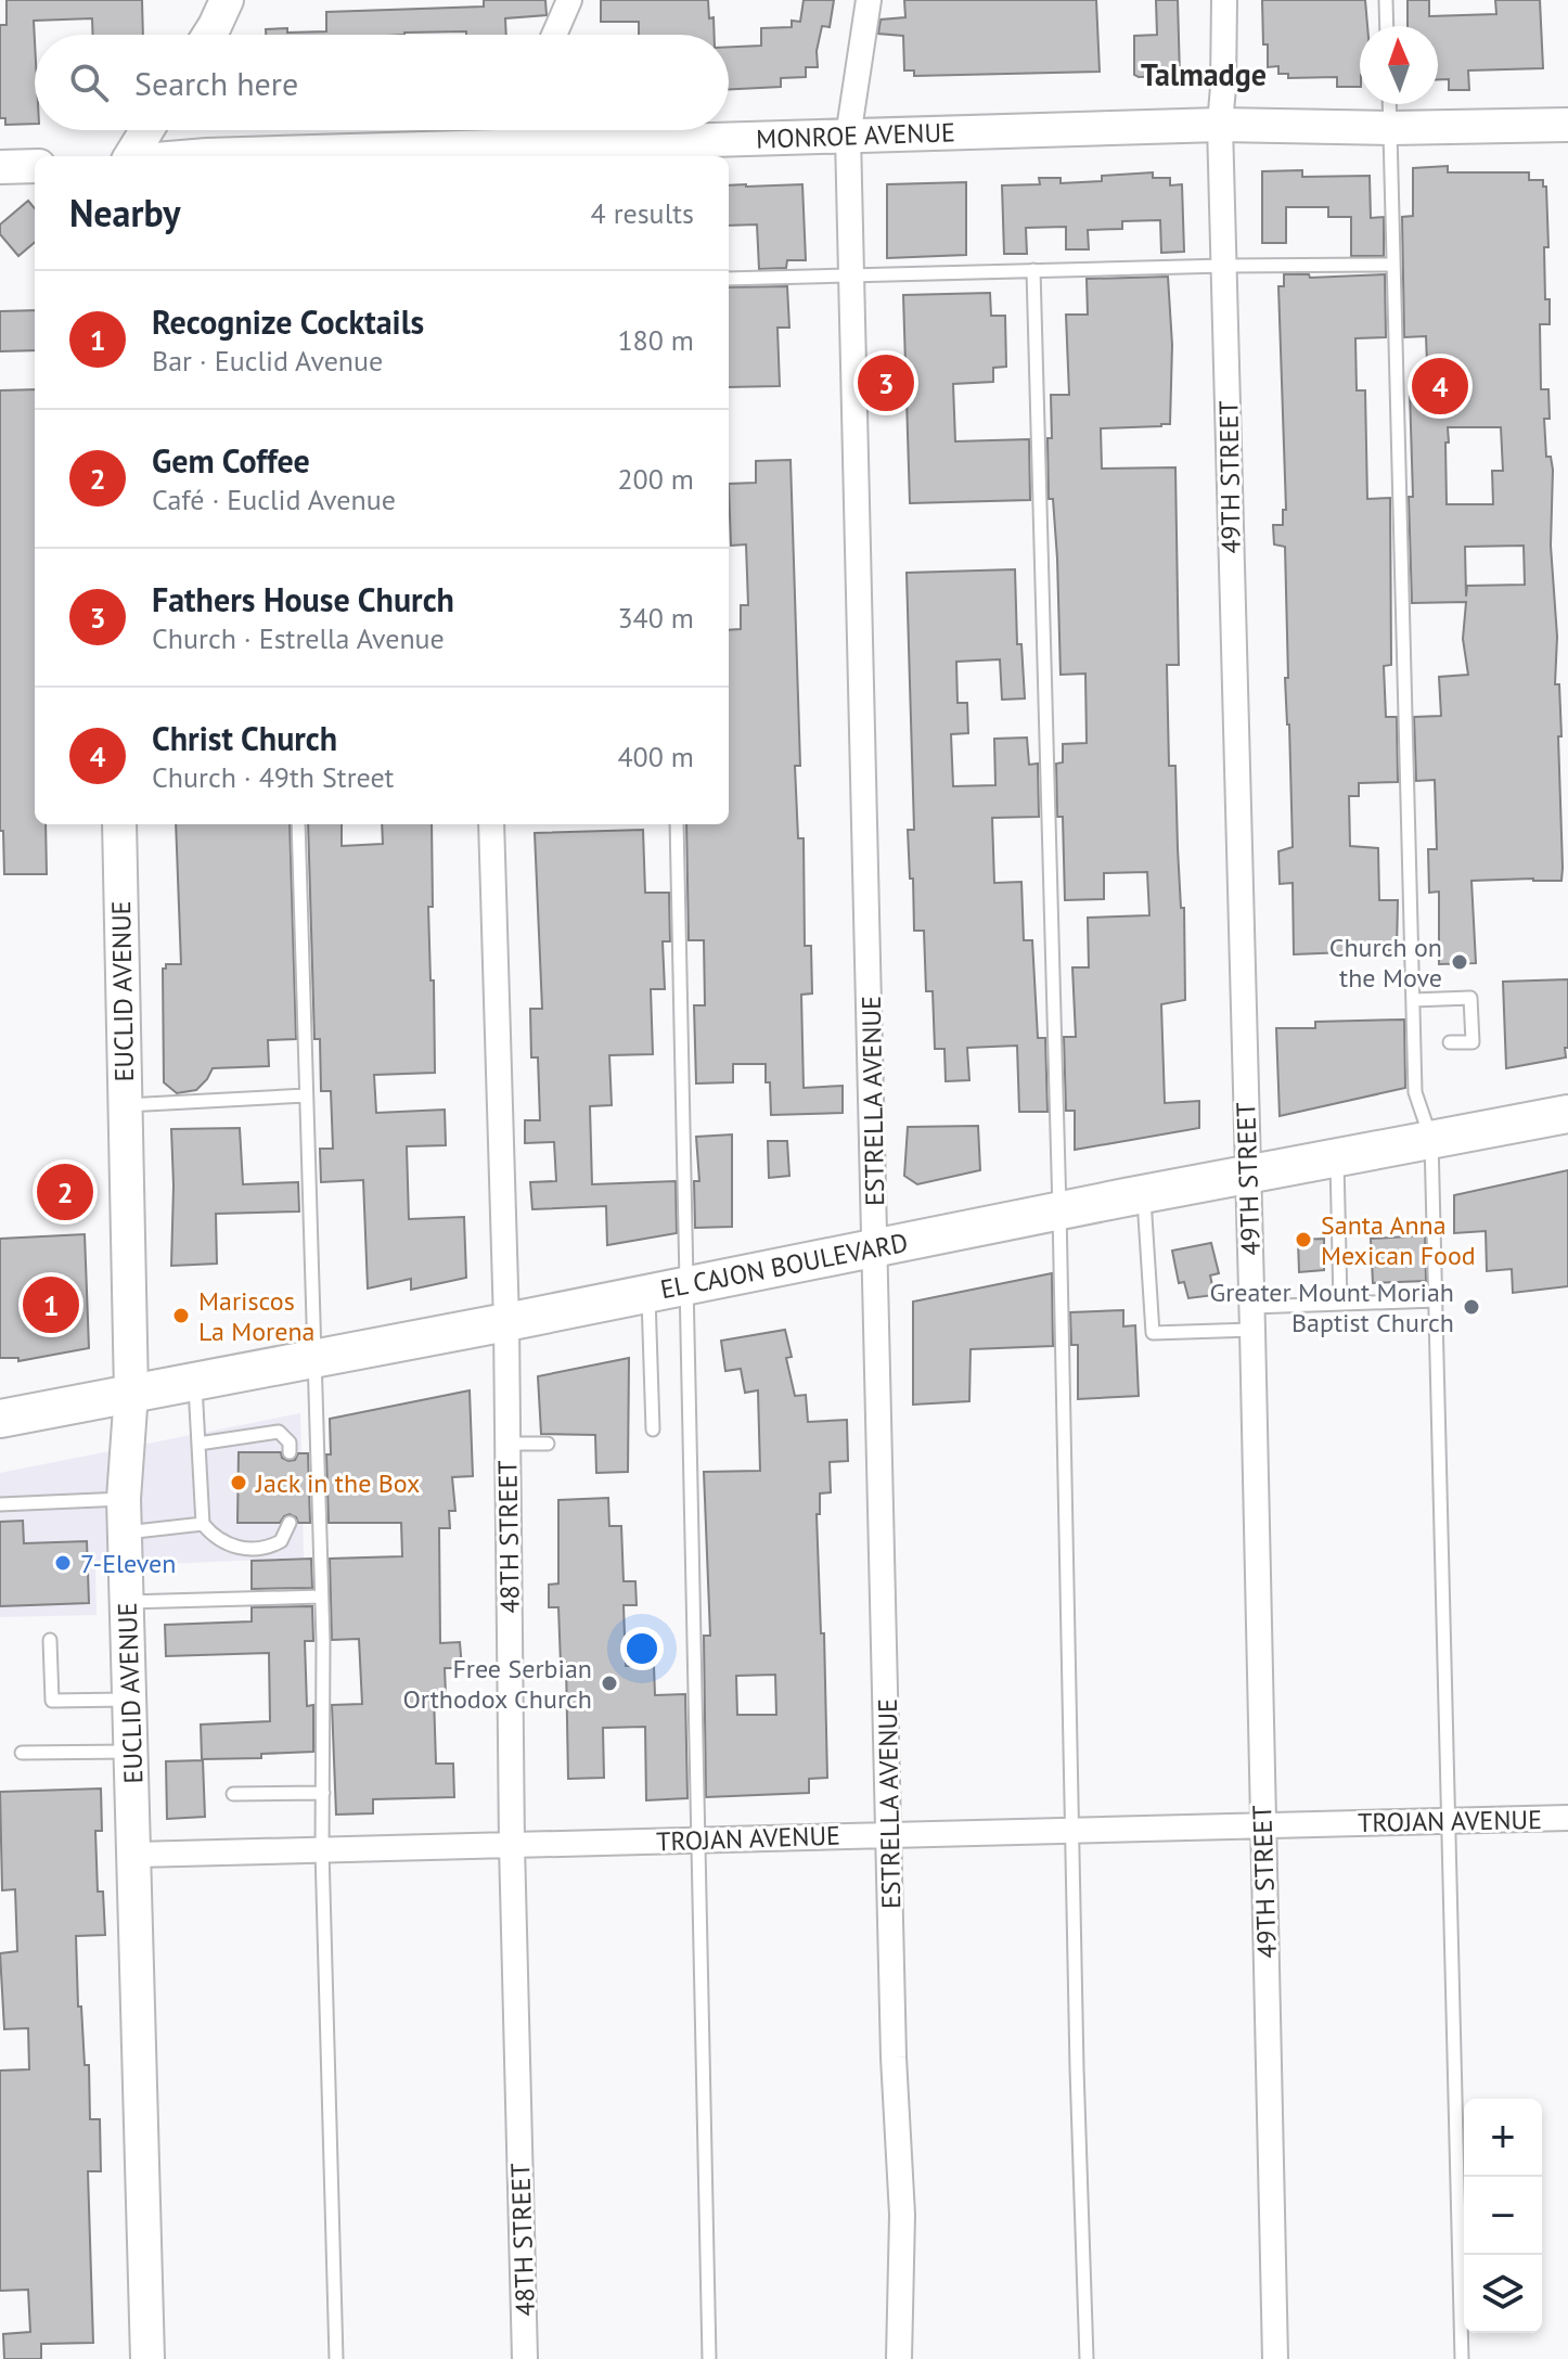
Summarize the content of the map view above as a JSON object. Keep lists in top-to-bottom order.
{
  "streets": {
    "main road": ["MONROE AVENUE", "EUCLID AVENUE", "EL CAJON BOULEVARD"],
    "street": [
      "49TH STREET",
      "ESTRELLA AVENUE",
      "48TH STREET",
      "TROJAN AVENUE"
    ]
  },
  "crossings": [
    ["MONROE AVENUE", "49TH STREET"],
    ["MONROE AVENUE", "ESTRELLA AVENUE"],
    ["49TH STREET", "EL CAJON BOULEVARD"],
    ["49TH STREET", "TROJAN AVENUE"],
    ["EUCLID AVENUE", "EL CAJON BOULEVARD"],
    ["EUCLID AVENUE", "TROJAN AVENUE"],
    ["ESTRELLA AVENUE", "EL CAJON BOULEVARD"],
    ["ESTRELLA AVENUE", "TROJAN AVENUE"],
    ["EL CAJON BOULEVARD", "48TH STREET"],
    ["48TH STREET", "TROJAN AVENUE"]
  ],
  "districts": ["Talmadge"],
  "places": [
    "Church on the Move",
    "Santa Anna Mexican Food",
    "Greater Mount Moriah Baptist Church",
    "Mariscos La Morena",
    "Jack in the Box",
    "7-Eleven",
    "Free Serbian Orthodox Church"
  ],
  "north": "top",
  "page": {
    "search": "Search here",
    "heading": ["Nearby", "4 results"],
    "list": [
      {
        "mark": "1",
        "name": "Recognize Cocktails",
        "note": "Bar · Euclid Avenue",
        "value": "180 m"
      },
      {
        "mark": "2",
        "name": "Gem Coffee",
        "note": "Café · Euclid Avenue",
        "value": "200 m"
      },
      {
        "mark": "3",
        "name": "Fathers House Church",
        "note": "Church · Estrella Avenue",
        "value": "340 m"
      },
      {
        "mark": "4",
        "name": "Christ Church",
        "note": "Church · 49th Street",
        "value": "400 m"
      }
    ],
    "pins": [
      "3",
      "4",
      "2",
      "1"
    ],
    "map_buttons": ["+", "−"]
  }
}
